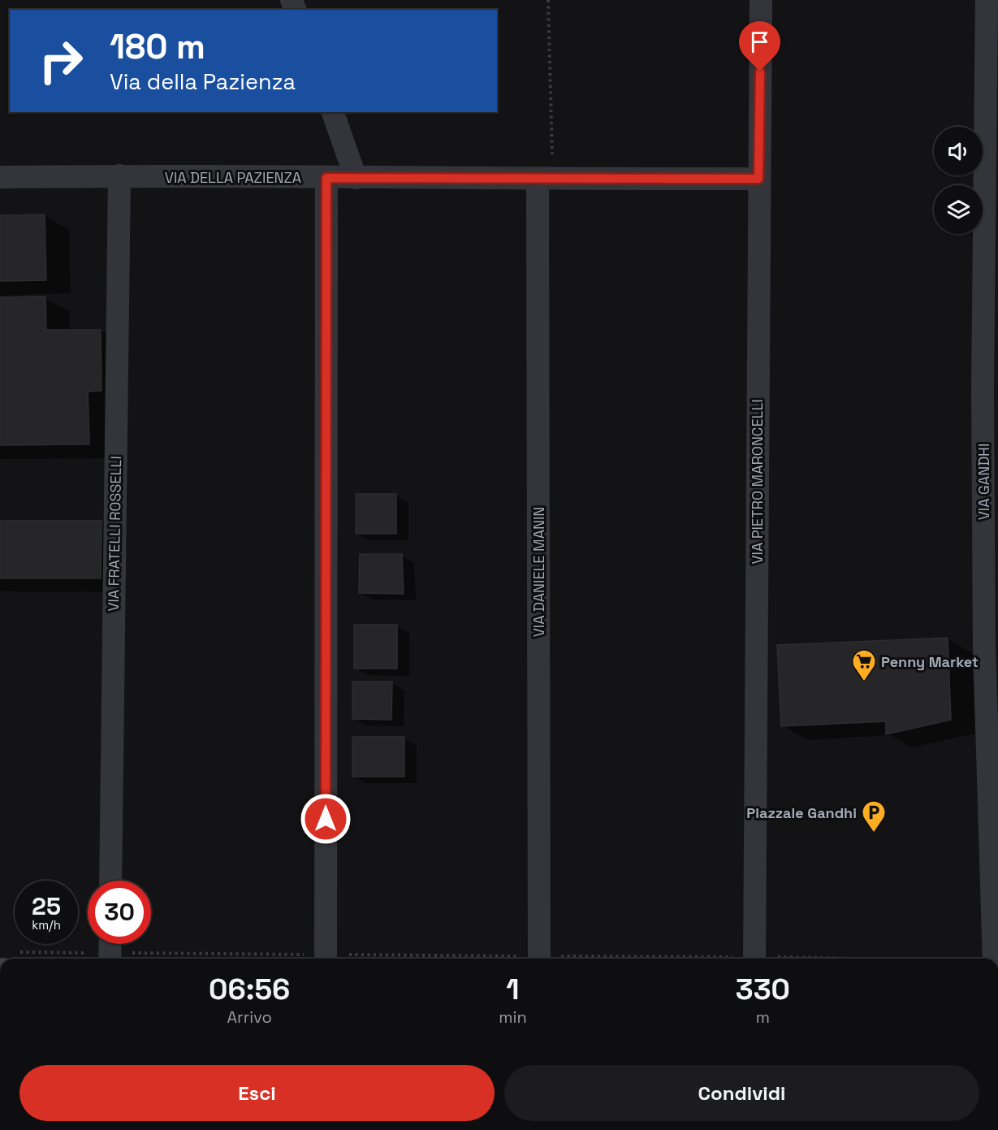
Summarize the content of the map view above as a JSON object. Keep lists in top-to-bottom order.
{
  "streets": {
    "street": [
      "VIA DELLA PAZIENZA",
      "VIA PIETRO MARONCELLI",
      "VIA GANDHI",
      "VIA FRATELLI ROSSELLI",
      "VIA DANIELE MANIN"
    ]
  },
  "crossings": [
    ["VIA DELLA PAZIENZA", "VIA PIETRO MARONCELLI"],
    ["VIA DELLA PAZIENZA", "VIA FRATELLI ROSSELLI"],
    ["VIA DELLA PAZIENZA", "VIA DANIELE MANIN"]
  ],
  "places": {
    "supermarket": ["Penny Market"],
    "parking": ["Piazzale Gandhi"]
  },
  "page": {
    "turn": ["180 m", "Via della Pazienza"],
    "speed": "25 km/h",
    "limit": "30",
    "eta": [
      "06:56",
      "Arrivo",
      "1",
      "min",
      "330",
      "m"
    ],
    "buttons": ["Esci", "Condividi"]
  }
}
